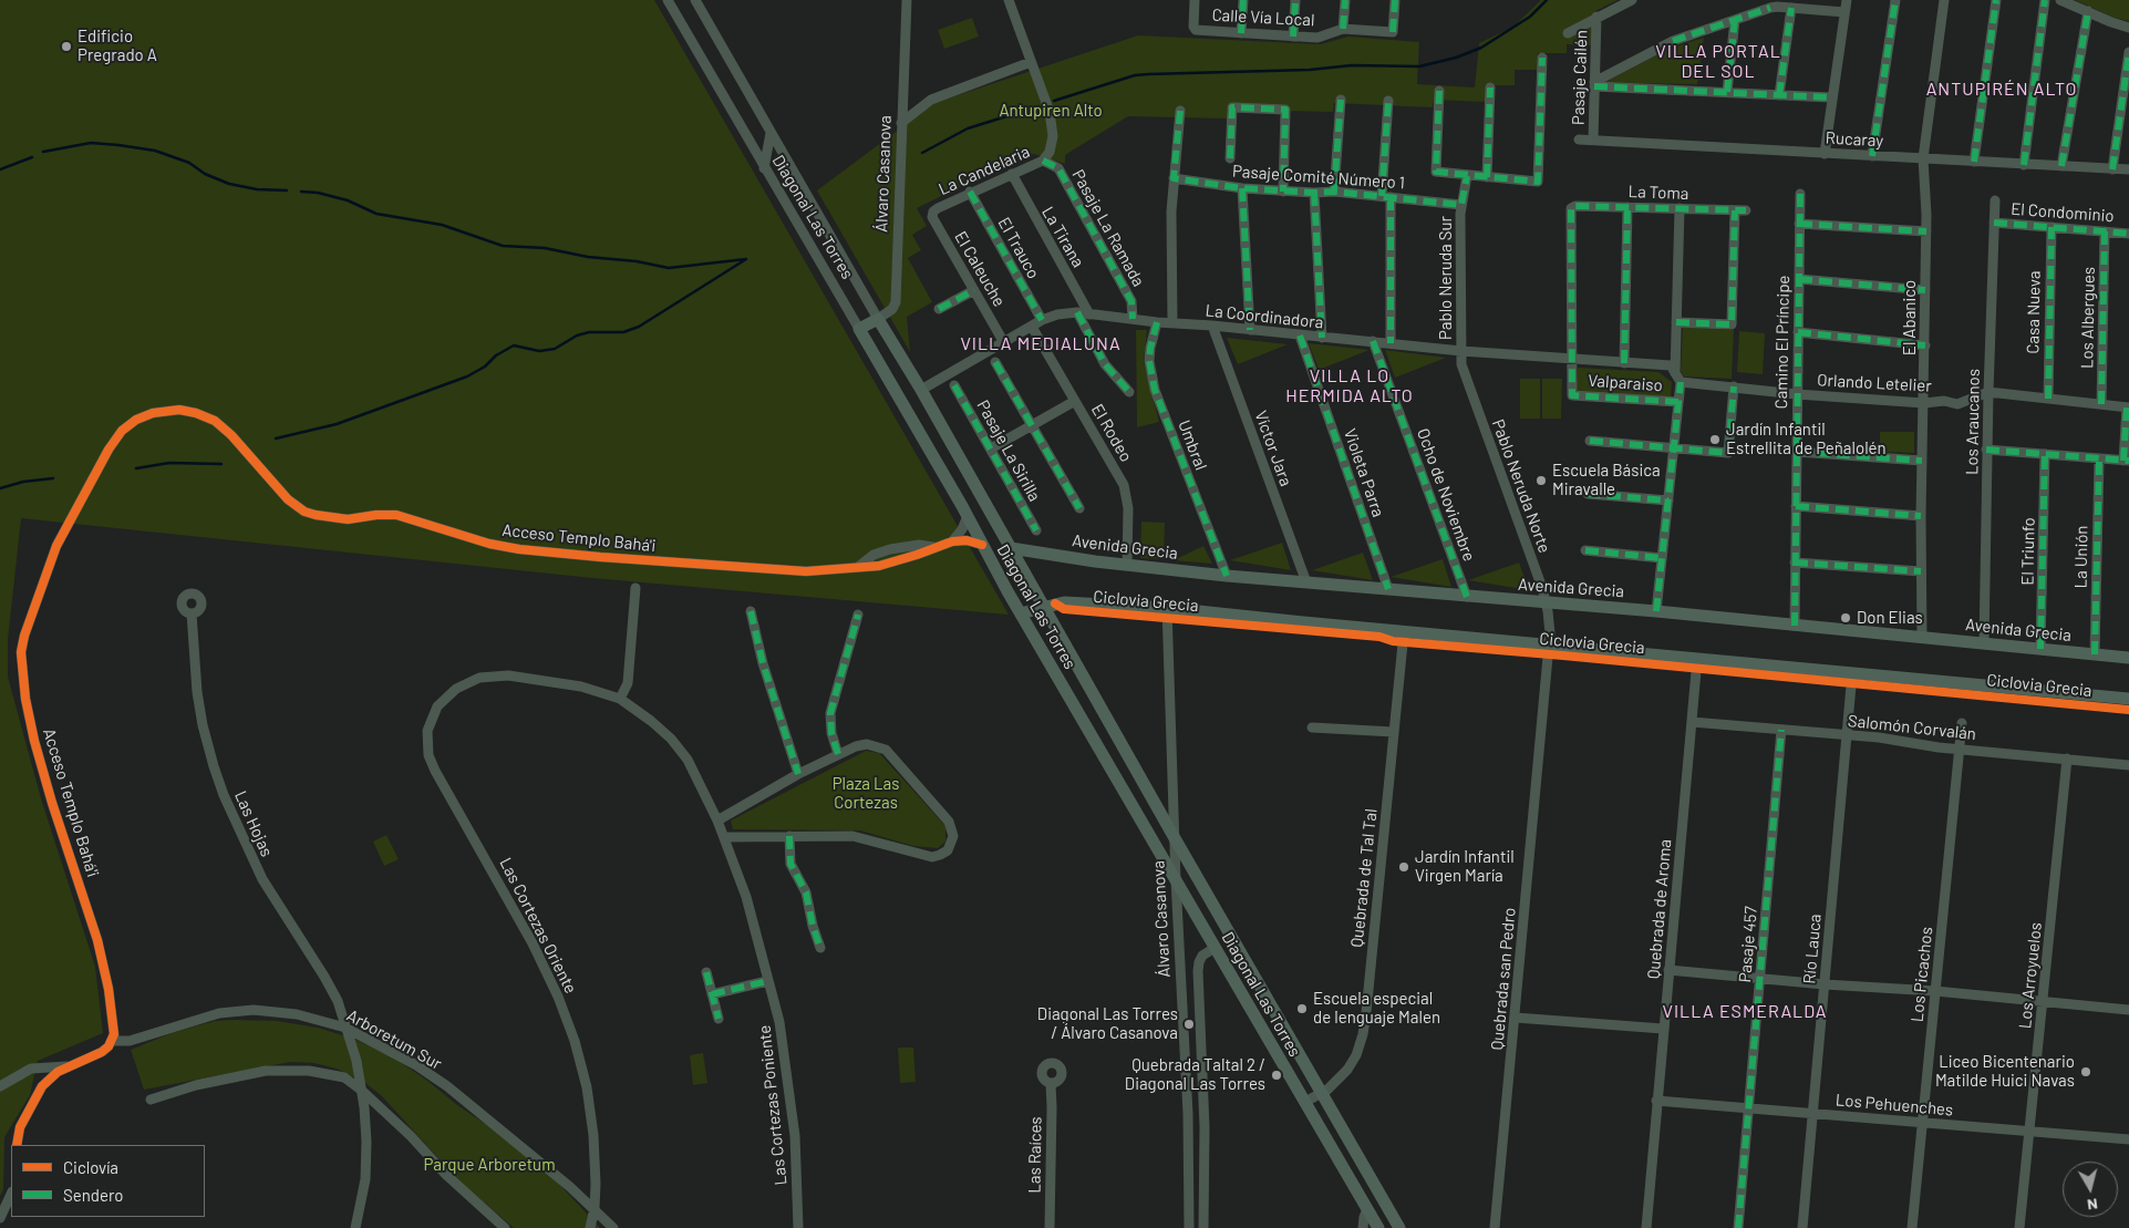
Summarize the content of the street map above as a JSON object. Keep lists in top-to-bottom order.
{
  "streets": {
    "main road": ["Álvaro Casanova", "Diagonal Las Torres", "Avenida Grecia"],
    "street": [
      "Calle Vía Local",
      "Pasaje Cailén",
      "Rucaray",
      "La Candelaria",
      "Pasaje Comité Número 1",
      "La Toma",
      "El Condominio",
      "Pasaje La Ramada",
      "La Tirana",
      "El Trauco",
      "El Caleuche",
      "Pablo Neruda Sur",
      "Casa Nueva",
      "La Coordinadora",
      "El Abanico",
      "Los Albergues",
      "Camino El Príncipe",
      "Valparaiso",
      "Orlando Letelier",
      "Los Araucanos",
      "El Rodeo",
      "Umbral",
      "Víctor Jara",
      "Pasaje La Sirilla",
      "Violeta Parra",
      "Pablo Neruda Norte",
      "Ocho de Noviembre",
      "Acceso Templo Bahá'i",
      "El Triunfo",
      "La Unión",
      "Salomón Corvalán",
      "Las Hojas",
      "Quebrada de Tal Tal",
      "Quebrada de Aroma",
      "Las Cortezas Oriente",
      "Pasaje 457",
      "Río Lauca",
      "Los Picachos",
      "Los Arroyuelos",
      "Quebrada san Pedro",
      "Arboretum Sur",
      "Las Cortezas Poniente",
      "Los Pehuenches",
      "Las Raíces"
    ],
    "cycle path": ["Ciclovia Grecia"]
  },
  "crossings": [
    ["Pasaje Cailén", "Rucaray"],
    ["Rucaray", "El Abanico"],
    ["La Candelaria", "Pasaje La Ramada"],
    ["La Candelaria", "La Tirana"],
    ["La Candelaria", "El Trauco"],
    ["La Candelaria", "El Caleuche"],
    ["Álvaro Casanova", "Diagonal Las Torres"],
    ["Pasaje Comité Número 1", "Pablo Neruda Sur"],
    ["La Toma", "La Coordinadora"],
    ["La Toma", "Valparaiso"],
    ["El Condominio", "Casa Nueva"],
    ["El Condominio", "Los Albergues"],
    ["El Condominio", "Los Araucanos"],
    ["Diagonal Las Torres", "La Coordinadora"],
    ["Diagonal Las Torres", "Acceso Templo Bahá'i"],
    ["Diagonal Las Torres", "Avenida Grecia"],
    ["Diagonal Las Torres", "Quebrada de Tal Tal"],
    ["Pasaje La Ramada", "La Coordinadora"],
    ["La Tirana", "La Coordinadora"],
    ["El Trauco", "La Coordinadora"],
    ["El Caleuche", "La Coordinadora"],
    ["Pablo Neruda Sur", "La Coordinadora"],
    ["Pablo Neruda Sur", "Pablo Neruda Norte"],
    ["Casa Nueva", "Orlando Letelier"],
    ["La Coordinadora", "Valparaiso"],
    ["La Coordinadora", "Orlando Letelier"],
    ["La Coordinadora", "El Rodeo"],
    ["La Coordinadora", "Umbral"],
    ["La Coordinadora", "Víctor Jara"],
    ["La Coordinadora", "Violeta Parra"],
    ["La Coordinadora", "Pablo Neruda Norte"],
    ["La Coordinadora", "Ocho de Noviembre"],
    ["El Abanico", "Orlando Letelier"],
    ["El Abanico", "Avenida Grecia"],
    ["Los Albergues", "Orlando Letelier"],
    ["Camino El Príncipe", "Orlando Letelier"],
    ["Camino El Príncipe", "Avenida Grecia"],
    ["Orlando Letelier", "Los Araucanos"],
    ["Los Araucanos", "Avenida Grecia"],
    ["El Rodeo", "Avenida Grecia"],
    ["Umbral", "Avenida Grecia"],
    ["Víctor Jara", "Avenida Grecia"],
    ["Violeta Parra", "Avenida Grecia"],
    ["Pablo Neruda Norte", "Avenida Grecia"],
    ["Pablo Neruda Norte", "Quebrada san Pedro"],
    ["Ocho de Noviembre", "Avenida Grecia"],
    ["Acceso Templo Bahá'i", "Arboretum Sur"],
    ["Avenida Grecia", "El Triunfo"],
    ["Avenida Grecia", "La Unión"],
    ["Salomón Corvalán", "Quebrada de Aroma"],
    ["Salomón Corvalán", "Pasaje 457"],
    ["Salomón Corvalán", "Río Lauca"],
    ["Salomón Corvalán", "Los Picachos"],
    ["Salomón Corvalán", "Los Arroyuelos"],
    ["Las Hojas", "Arboretum Sur"],
    ["Quebrada de Aroma", "Los Pehuenches"],
    ["Las Cortezas Oriente", "Arboretum Sur"],
    ["Las Cortezas Oriente", "Las Cortezas Poniente"],
    ["Pasaje 457", "Los Pehuenches"],
    ["Río Lauca", "Los Pehuenches"],
    ["Los Picachos", "Los Pehuenches"],
    ["Los Arroyuelos", "Los Pehuenches"]
  ],
  "districts": [
    "VILLA PORTAL DEL SOL",
    "ANTUPIRÉN ALTO",
    "VILLA MEDIALUNA",
    "VILLA LO HERMIDA ALTO",
    "VILLA ESMERALDA"
  ],
  "parks": ["Antupiren Alto", "Plaza Las Cortezas", "Parque Arboretum"],
  "places": [
    "Edificio Pregrado A",
    "Jardín Infantil Estrellita de Peñalolén",
    "Escuela Básica Miravalle",
    "Don Elias",
    "Jardín Infantil Virgen María",
    "Escuela especial de lenguaje Malen",
    "Diagonal Las Torres / Álvaro Casanova",
    "Liceo Bicentenario Matilde Huici Navas",
    "Quebrada Taltal 2 / Diagonal Las Torres"
  ],
  "legend": ["Ciclovía", "Sendero"],
  "north": "bottom"
}
